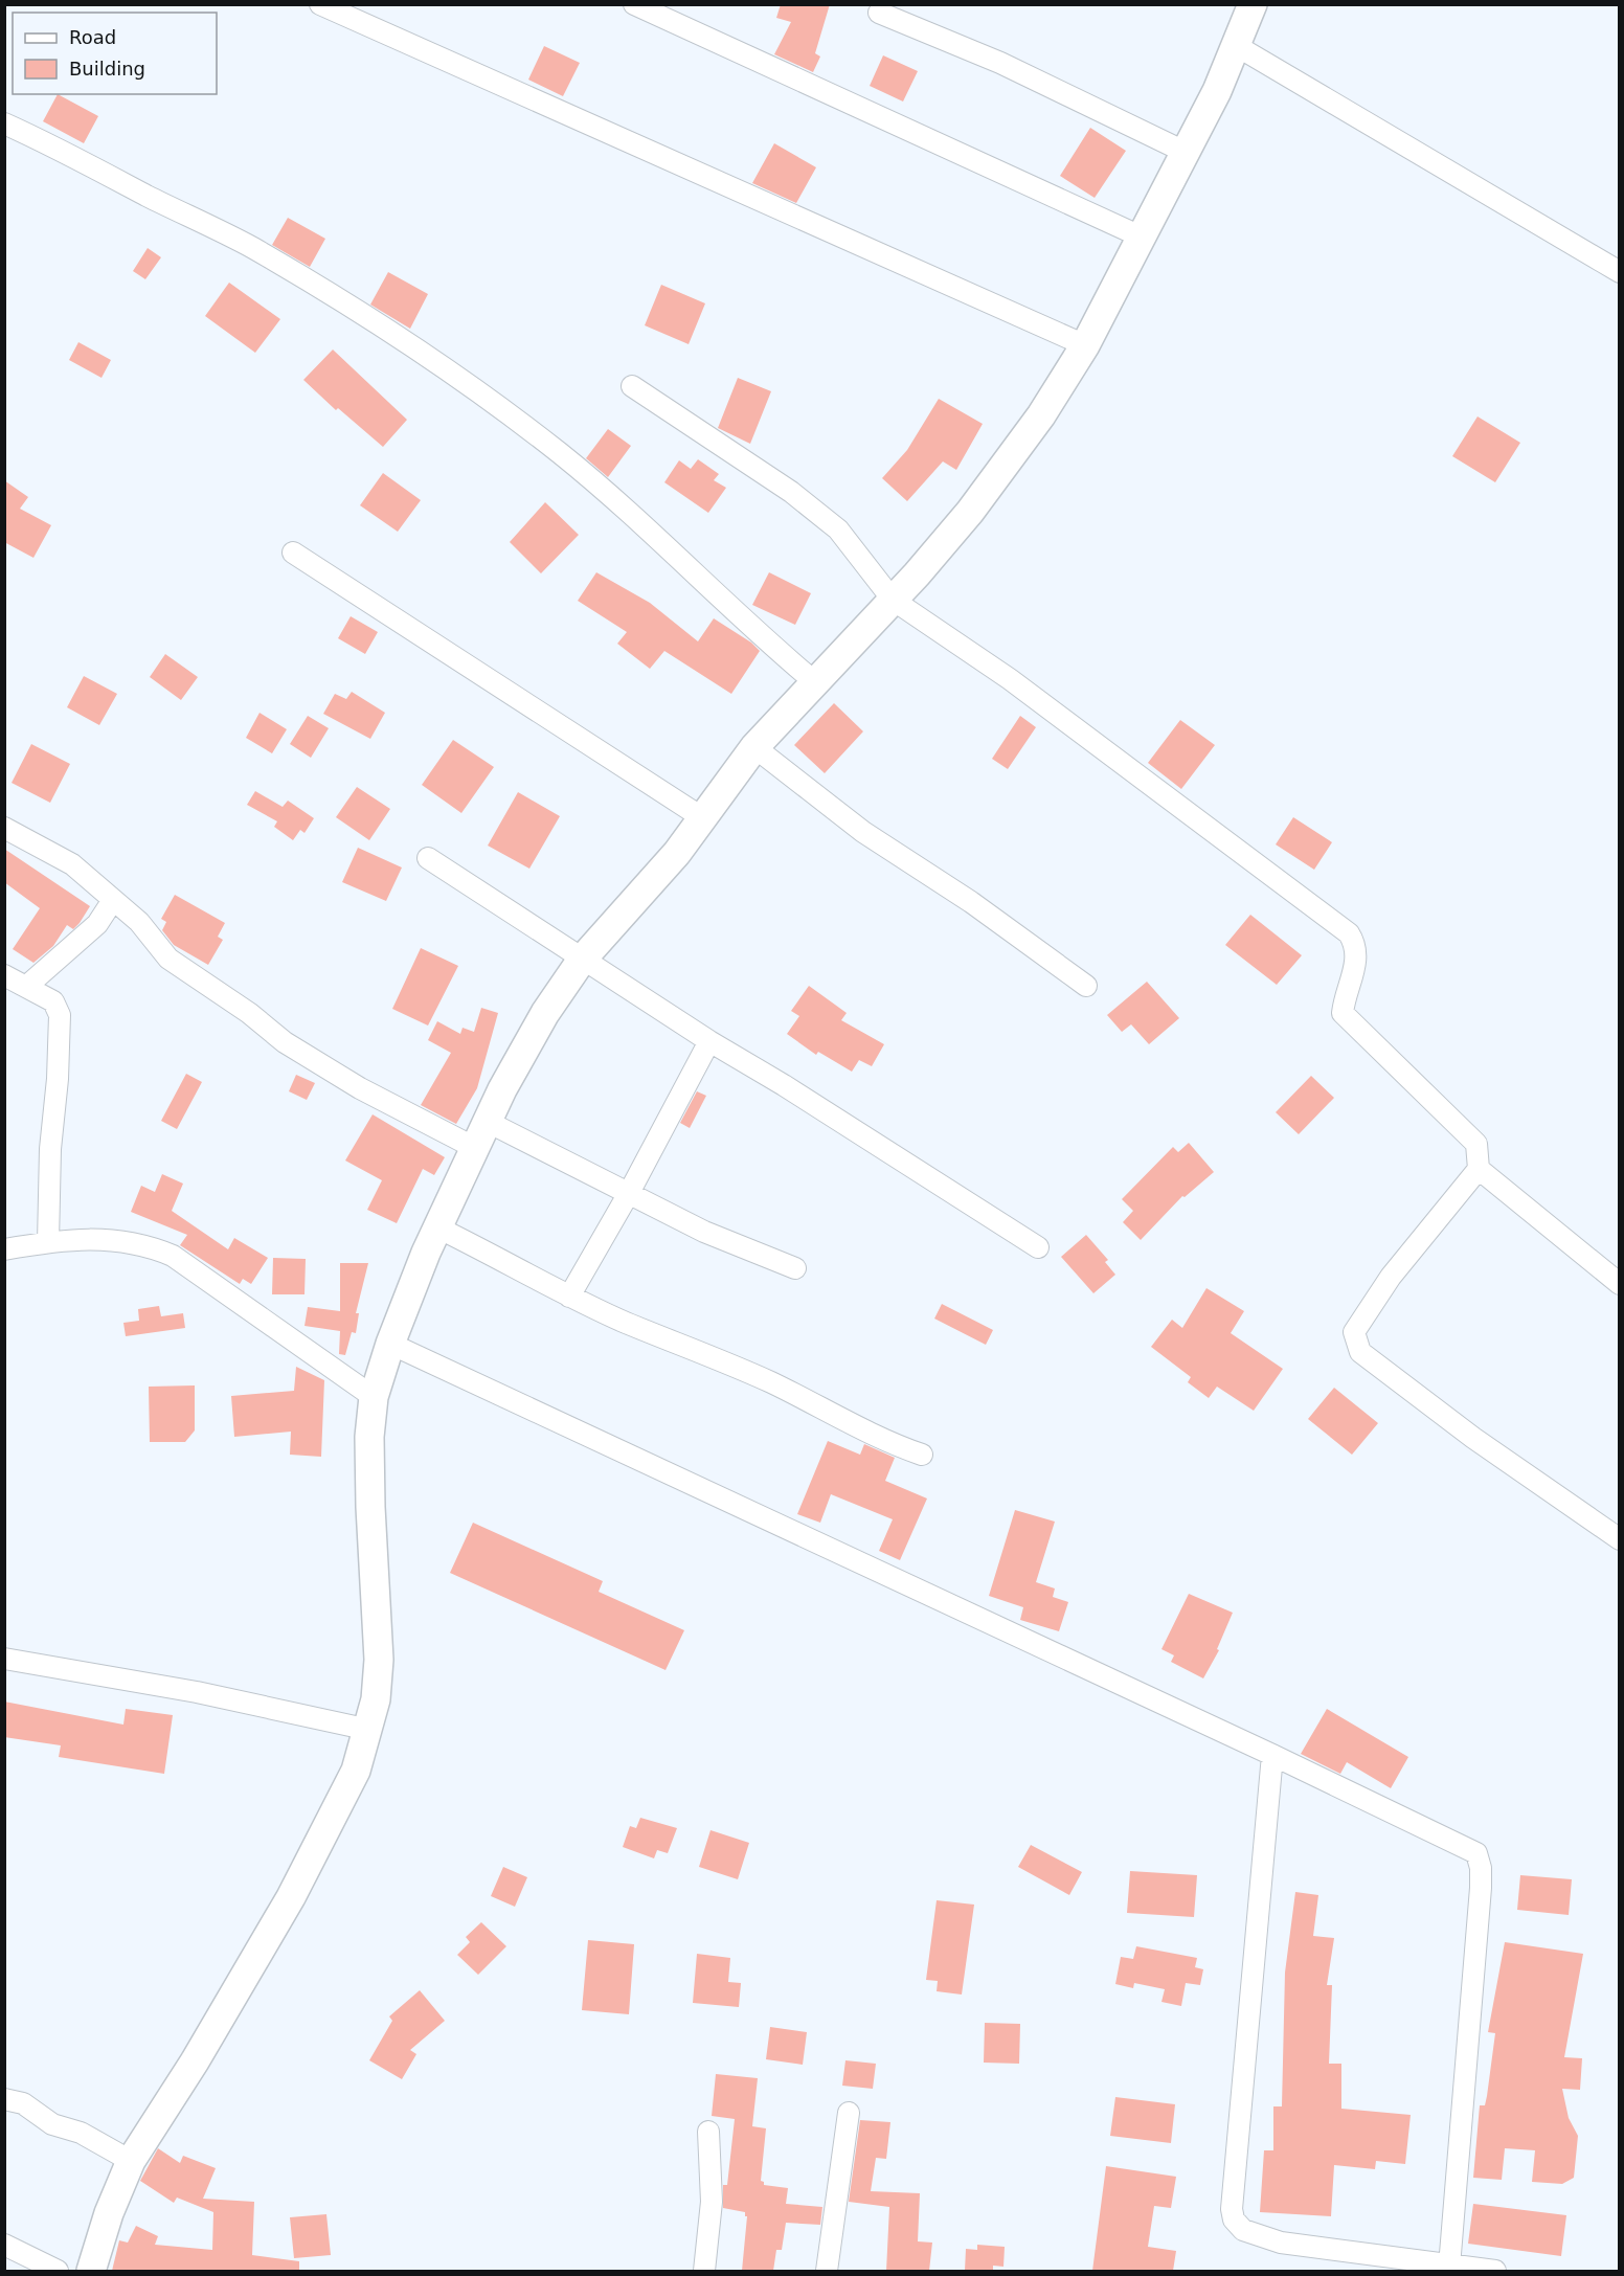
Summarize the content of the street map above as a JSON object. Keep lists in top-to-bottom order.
{
  "legend": ["Road", "Building"]
}
